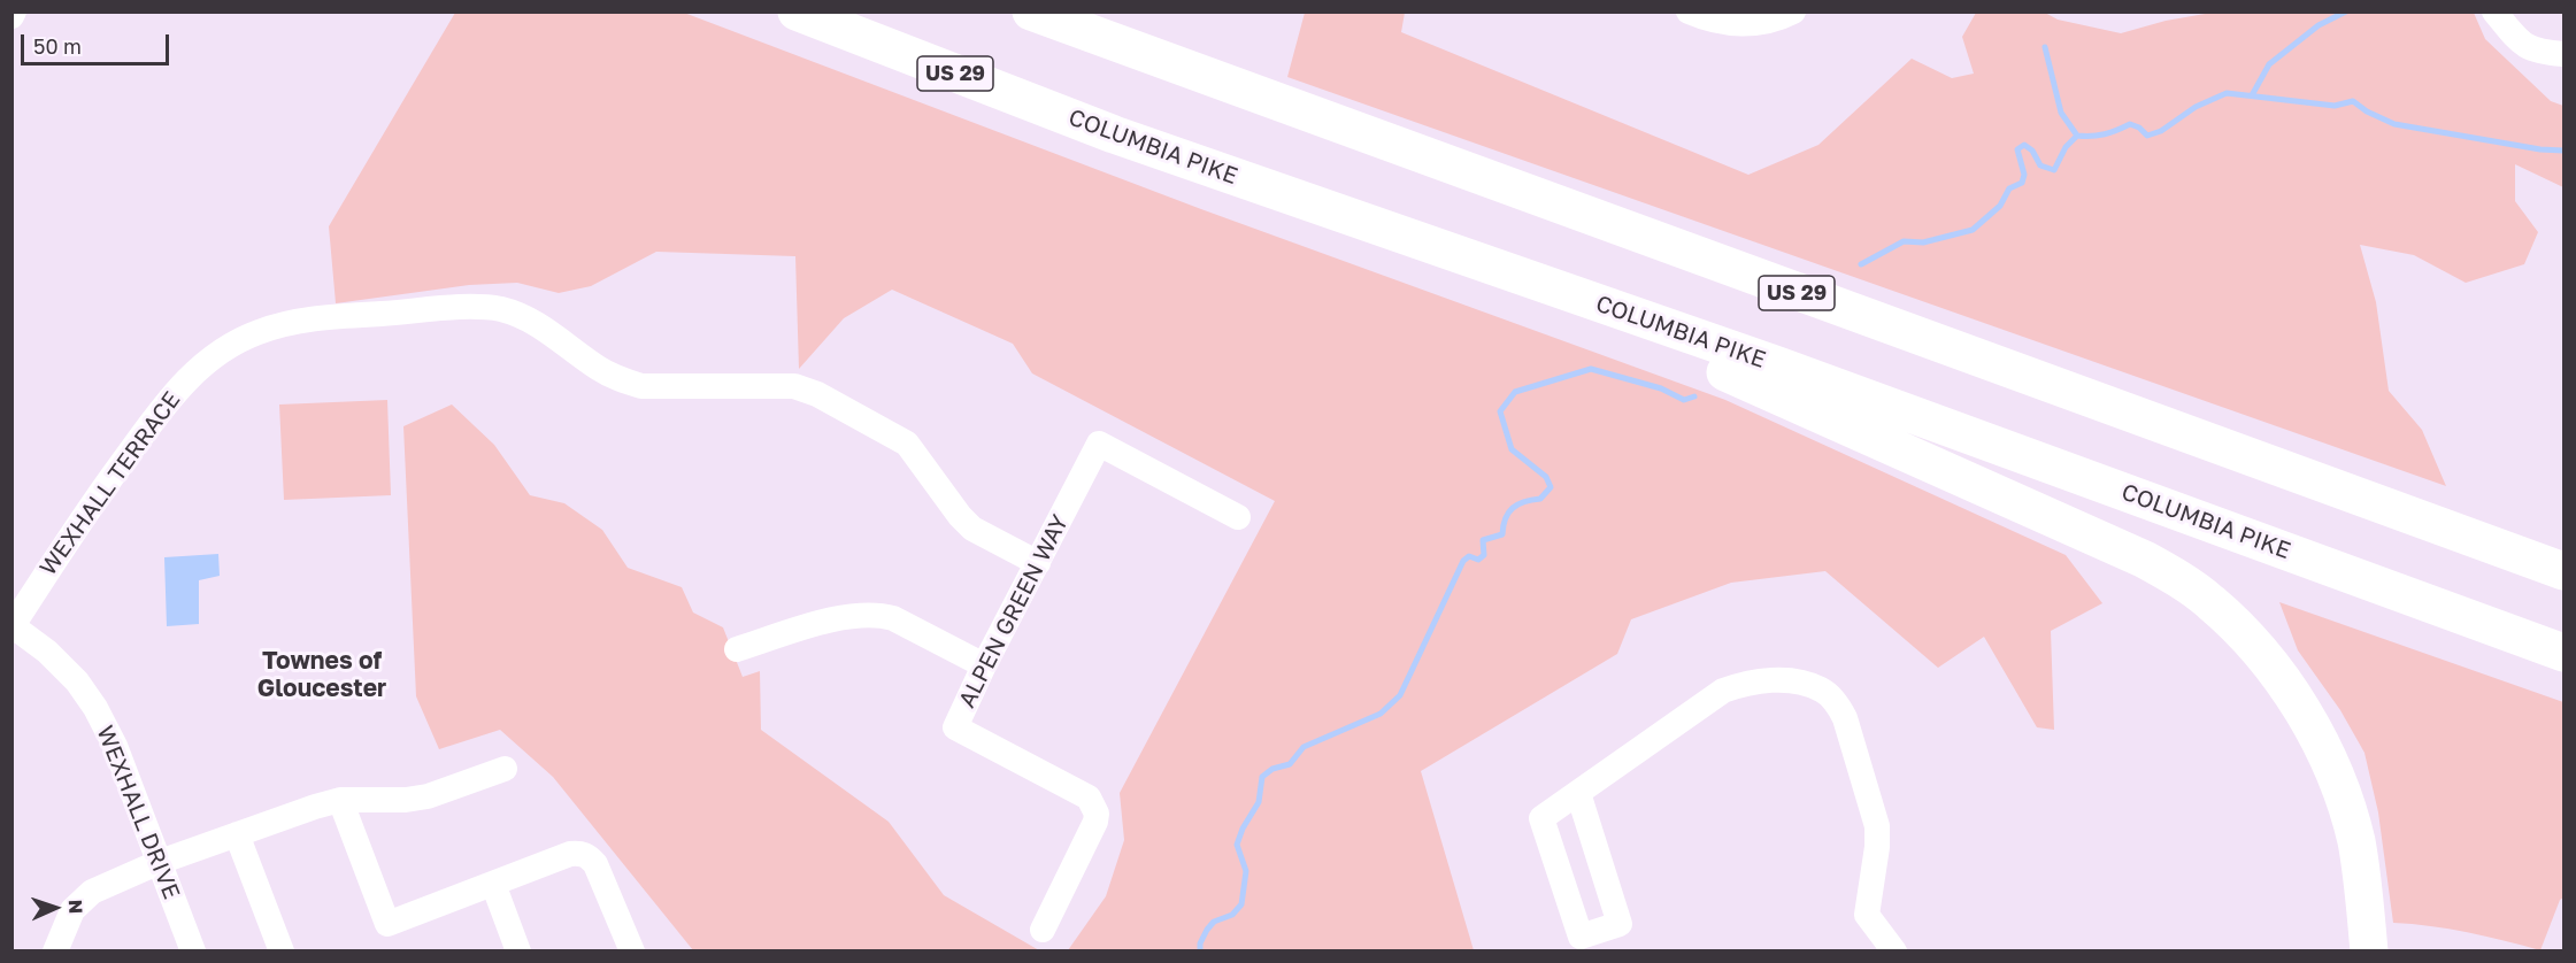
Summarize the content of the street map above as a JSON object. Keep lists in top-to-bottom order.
{
  "streets": {
    "highway": ["US 29", "COLUMBIA PIKE"],
    "street": ["WEXHALL TERRACE", "ALPEN GREEN WAY", "WEXHALL DRIVE"]
  },
  "crossings": [
    ["WEXHALL TERRACE", "ALPEN GREEN WAY"],
    ["WEXHALL TERRACE", "WEXHALL DRIVE"]
  ],
  "districts": ["Townes of Gloucester"],
  "scale_bar": "50 m",
  "north": "right"
}
